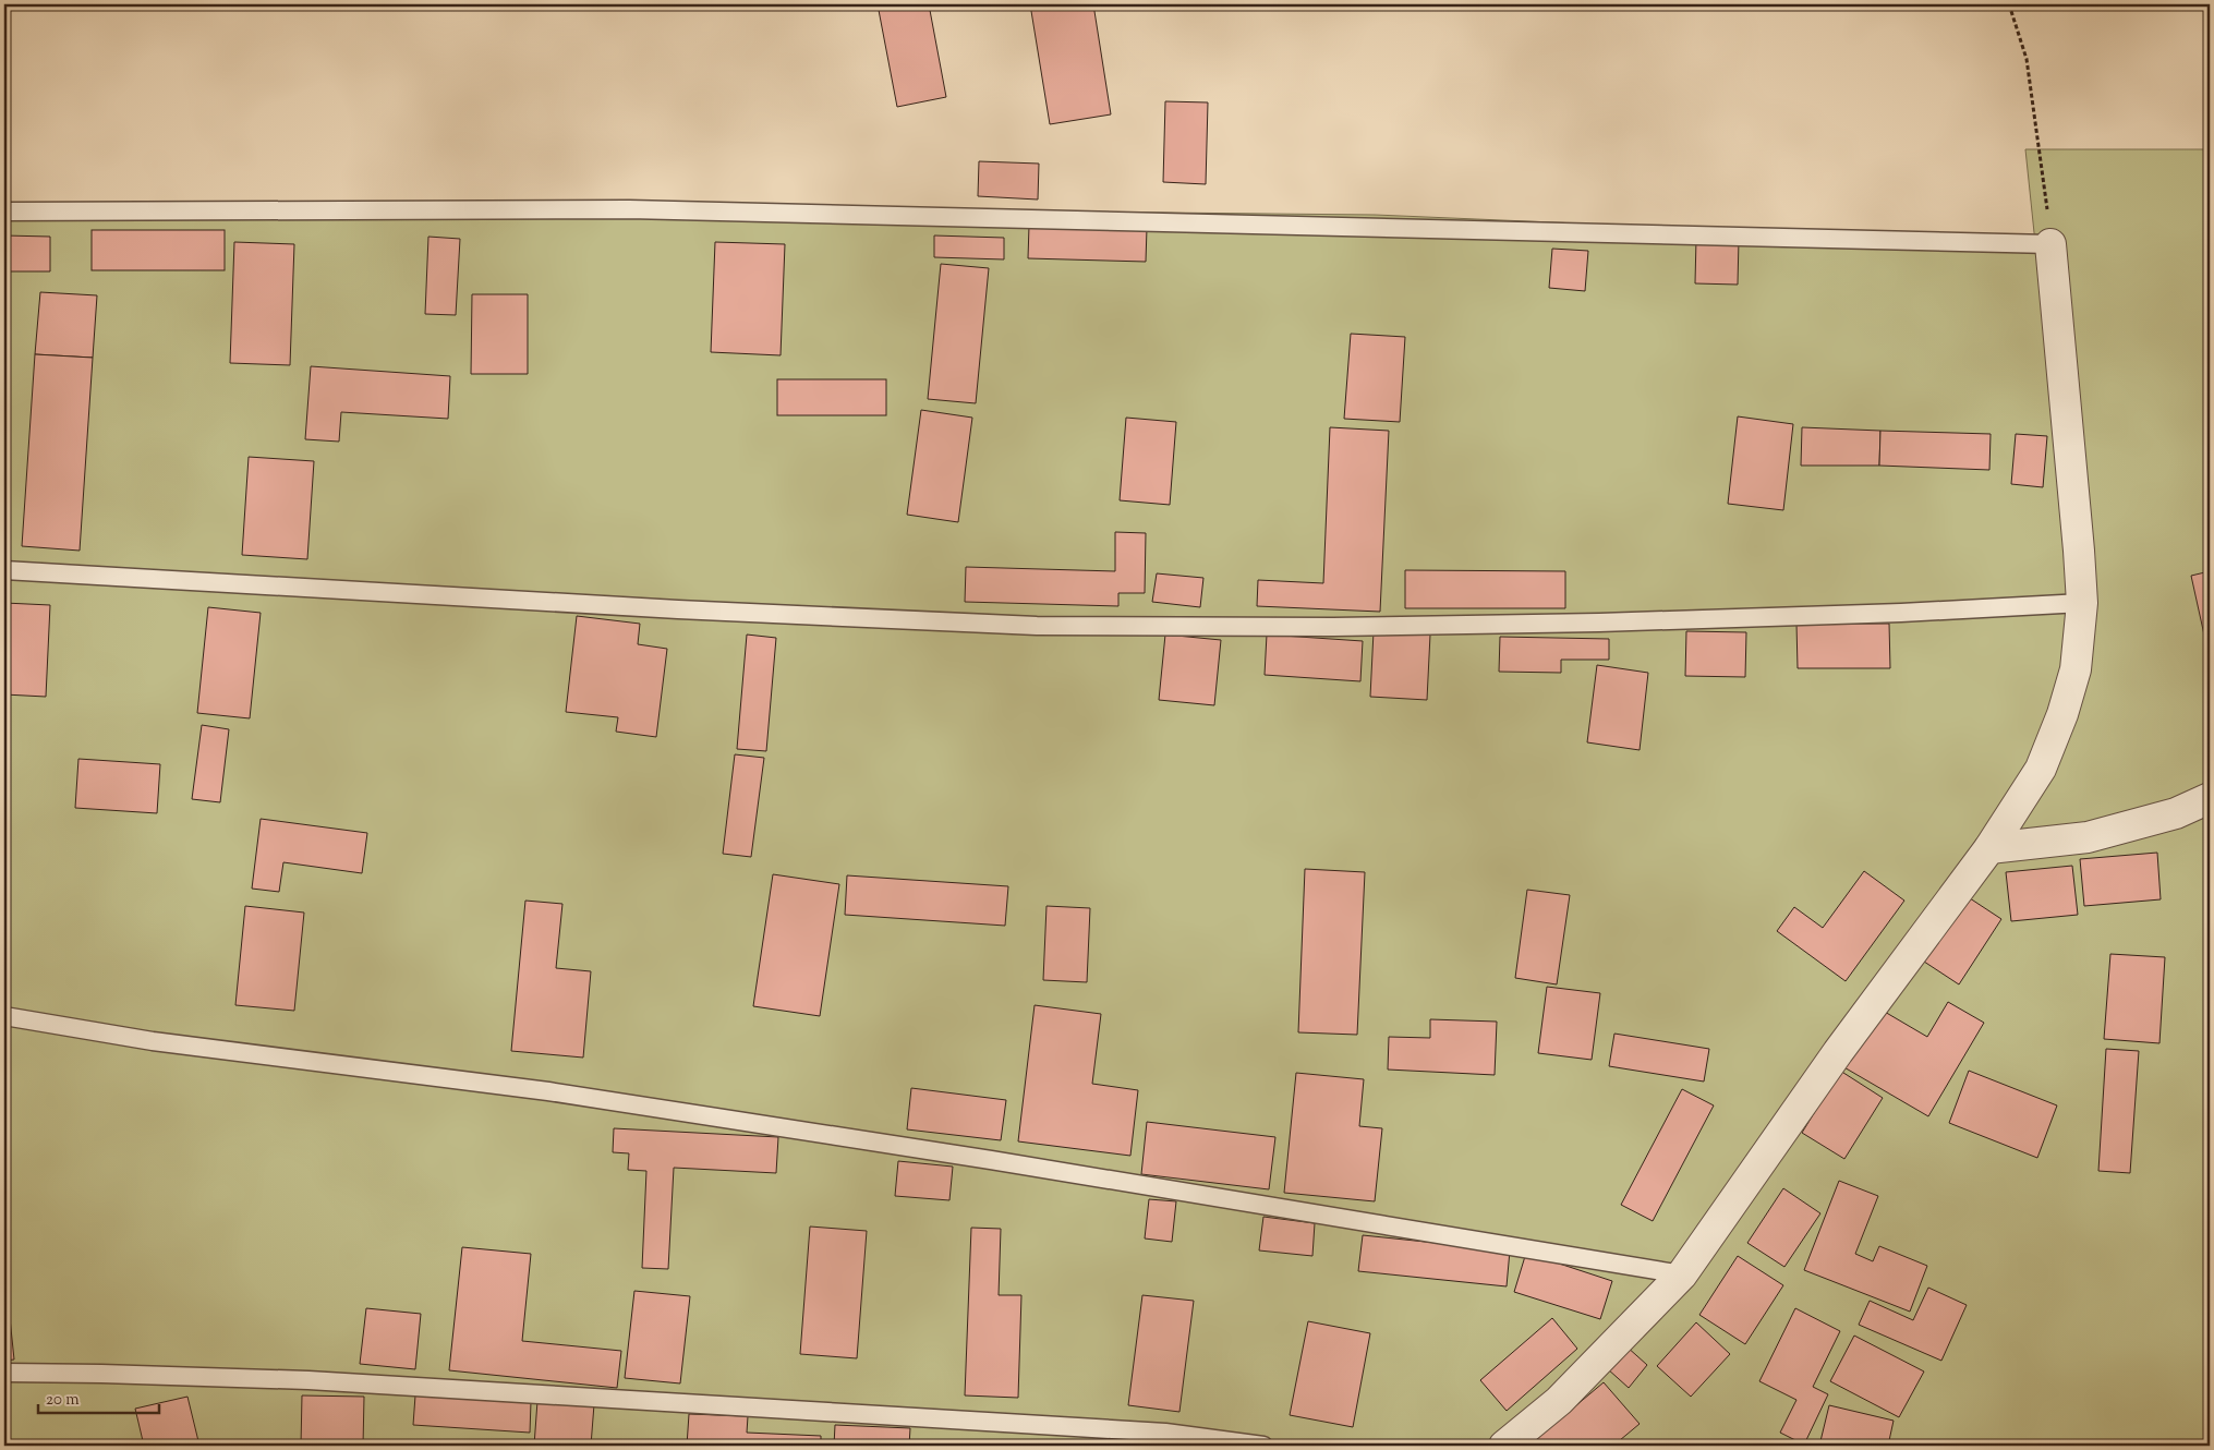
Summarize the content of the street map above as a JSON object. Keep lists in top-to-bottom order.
{
  "scale_bar": "20 m"
}
